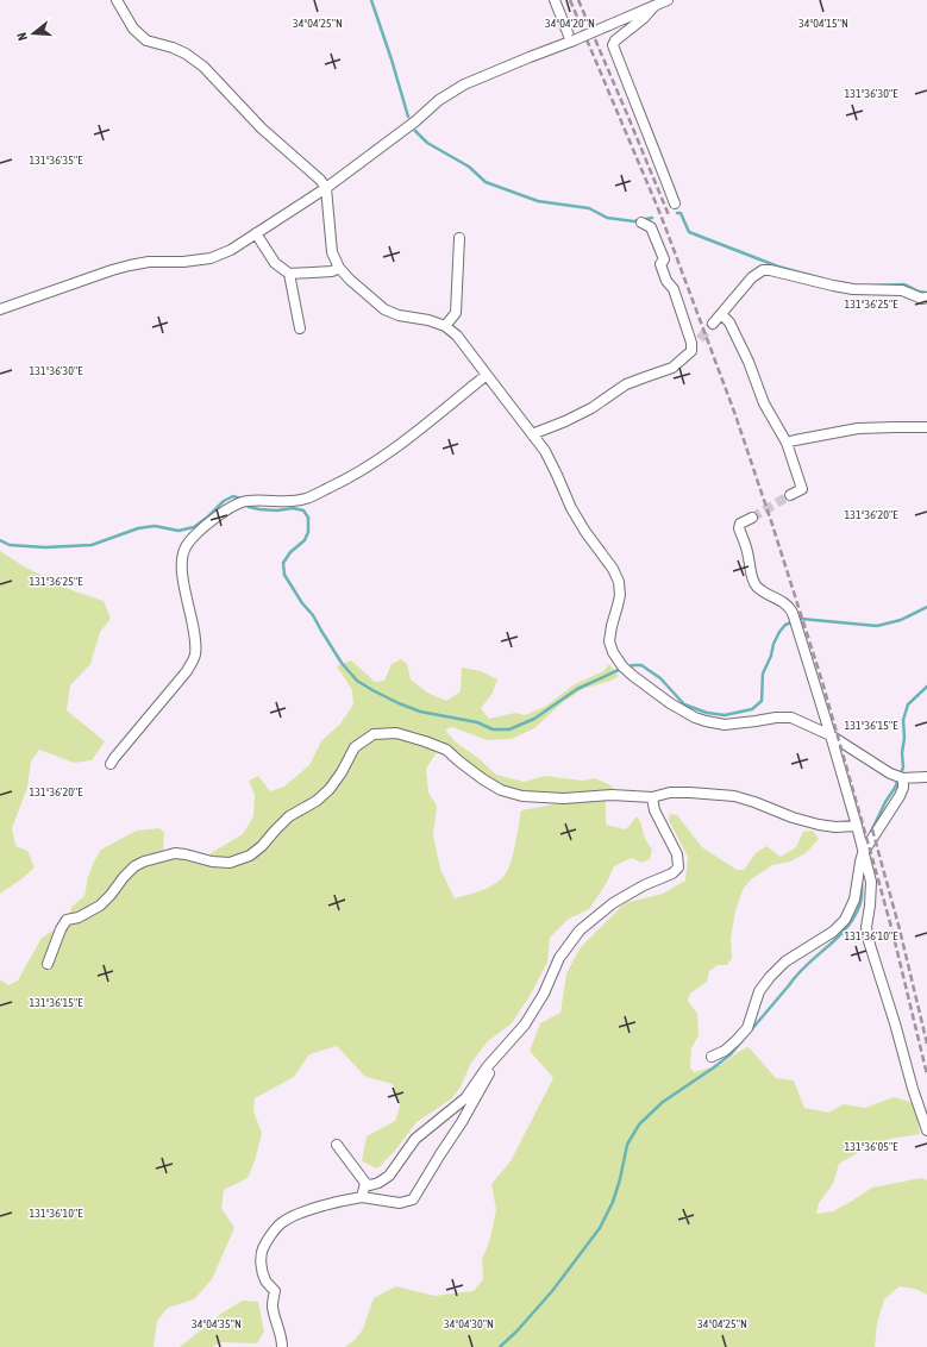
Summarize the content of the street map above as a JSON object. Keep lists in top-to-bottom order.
{
  "north": "left",
  "coordinates": [
    "34°04'25\"N",
    "34°04'20\"N",
    "34°04'15\"N",
    "131°36'30\"E",
    "131°36'35\"E",
    "131°36'25\"E",
    "131°36'20\"E",
    "131°36'15\"E",
    "131°36'10\"E",
    "131°36'05\"E",
    "34°04'35\"N",
    "34°04'30\"N"
  ]
}
